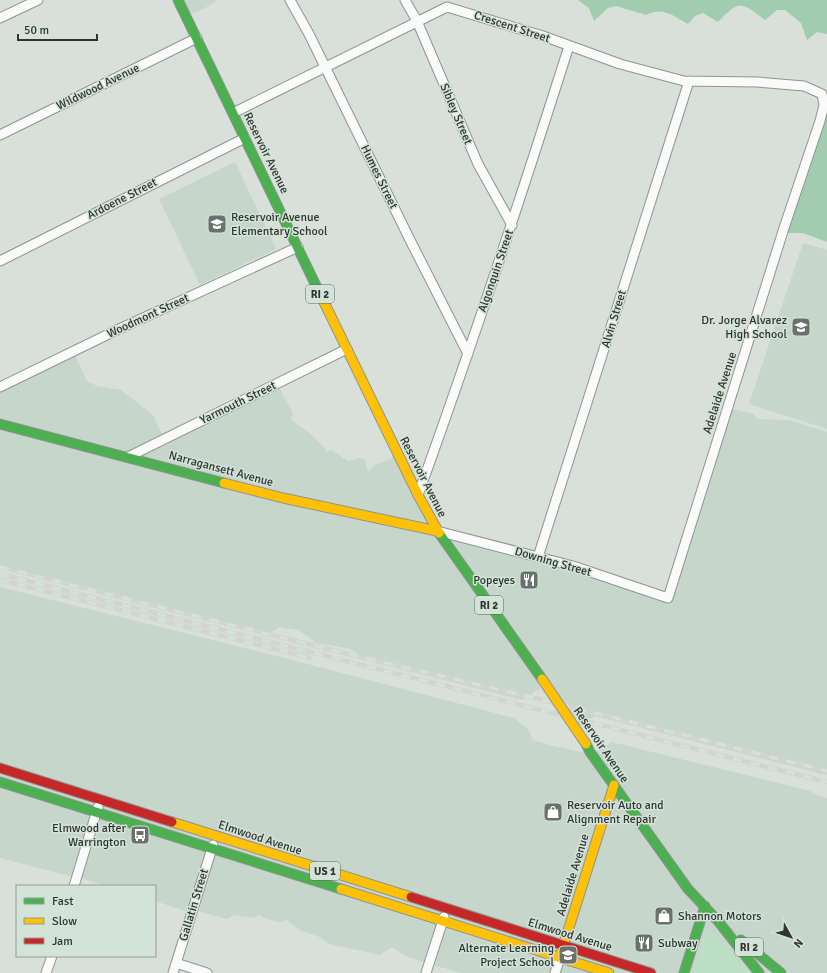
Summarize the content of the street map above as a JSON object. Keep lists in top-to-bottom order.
{
  "streets": {
    "main road": [
      "Reservoir Avenue",
      "RI 2",
      "Adelaide Avenue",
      "Narragansett Avenue",
      "Elmwood Avenue",
      "US 1"
    ],
    "street": [
      "Crescent Street",
      "Wildwood Avenue",
      "Sibley Street",
      "Humes Street",
      "Ardoene Street",
      "Algonquin Street",
      "Woodmont Street",
      "Alvin Street",
      "Yarmouth Street",
      "Downing Street",
      "Gallatin Street"
    ]
  },
  "crossings": [
    ["Crescent Street", "Sibley Street"],
    ["Crescent Street", "Reservoir Avenue"],
    ["Crescent Street", "Humes Street"],
    ["Crescent Street", "Algonquin Street"],
    ["Crescent Street", "Alvin Street"],
    ["Crescent Street", "Adelaide Avenue"],
    ["Wildwood Avenue", "Reservoir Avenue"],
    ["Sibley Street", "Algonquin Street"],
    ["Reservoir Avenue", "Ardoene Street"],
    ["Reservoir Avenue", "Algonquin Street"],
    ["Reservoir Avenue", "Woodmont Street"],
    ["Reservoir Avenue", "Adelaide Avenue"],
    ["Reservoir Avenue", "Yarmouth Street"],
    ["Reservoir Avenue", "Narragansett Avenue"],
    ["Reservoir Avenue", "Downing Street"],
    ["Humes Street", "Algonquin Street"],
    ["Alvin Street", "Downing Street"],
    ["Adelaide Avenue", "Downing Street"],
    ["Adelaide Avenue", "Elmwood Avenue"],
    ["Yarmouth Street", "Narragansett Avenue"],
    ["Narragansett Avenue", "Downing Street"],
    ["Elmwood Avenue", "Gallatin Street"]
  ],
  "places": {
    "school or university": ["Reservoir Avenue Elementary School", "Dr. Jorge Alvarez High School", "Alternate Learning Project School"],
    "restaurant": ["Popeyes", "Subway"],
    "shop": ["Reservoir Auto and Alignment Repair", "Shannon Motors"],
    "bus stop": ["Elmwood after Warrington"]
  },
  "legend": ["Fast", "Slow", "Jam"],
  "scale_bar": "50 m",
  "north": "bottom right"
}
